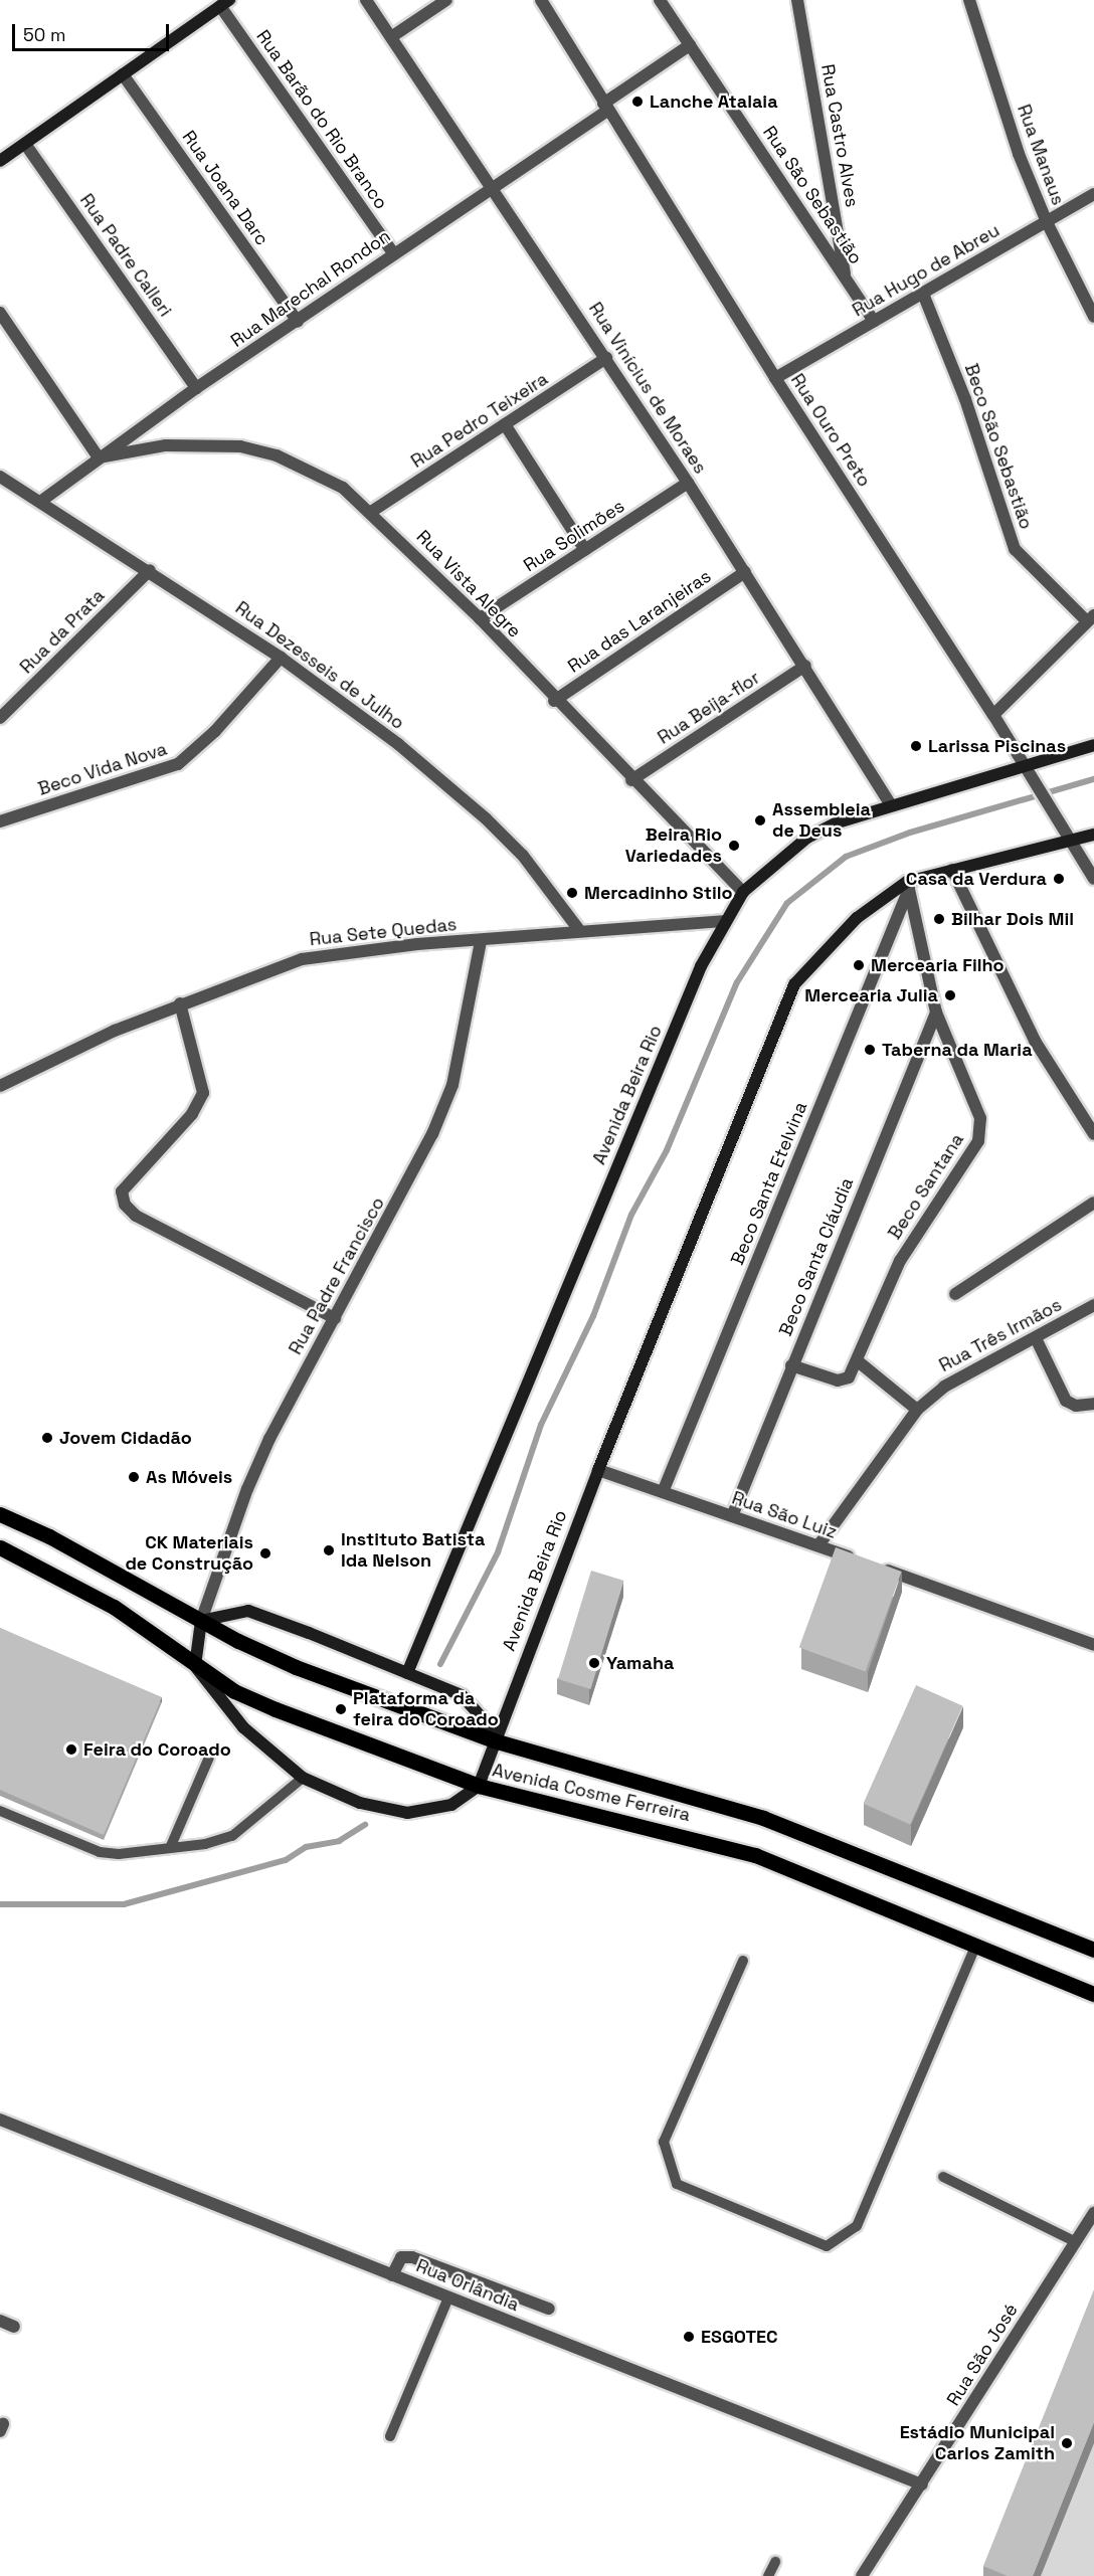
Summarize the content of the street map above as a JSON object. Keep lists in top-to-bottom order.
{
  "streets": {
    "main road": ["Avenida Cosme Ferreira"],
    "street": [
      "Rua Barão do Rio Branco",
      "Rua Castro Alves",
      "Rua Manaus",
      "Rua Joana Darc",
      "Rua São Sebastião",
      "Rua Padre Calleri",
      "Rua Hugo de Abreu",
      "Rua Marechal Rondon",
      "Rua Vinícius de Moraes",
      "Rua Pedro Teixeira",
      "Rua Ouro Preto",
      "Beco São Sebastião",
      "Rua Solimões",
      "Rua Vista Alegre",
      "Rua das Laranjeiras",
      "Rua da Prata",
      "Rua Dezesseis de Julho",
      "Rua Beija-flor",
      "Beco Vida Nova",
      "Rua Sete Quedas",
      "Avenida Beira Rio",
      "Beco Santa Etelvina",
      "Beco Santana",
      "Beco Santa Cláudia",
      "Rua Padre Francisco",
      "Rua Três Irmãos",
      "Rua São Luiz",
      "Rua Orlândia",
      "Rua São José"
    ]
  },
  "crossings": [
    ["Rua Barão do Rio Branco", "Rua Marechal Rondon"],
    ["Rua Castro Alves", "Rua São Sebastião"],
    ["Rua Manaus", "Rua Hugo de Abreu"],
    ["Rua Joana Darc", "Rua Marechal Rondon"],
    ["Rua São Sebastião", "Rua Hugo de Abreu"],
    ["Rua São Sebastião", "Rua Marechal Rondon"],
    ["Rua Padre Calleri", "Rua Marechal Rondon"],
    ["Rua Hugo de Abreu", "Rua Ouro Preto"],
    ["Rua Hugo de Abreu", "Beco São Sebastião"],
    ["Rua Marechal Rondon", "Rua Vinícius de Moraes"],
    ["Rua Marechal Rondon", "Rua Ouro Preto"],
    ["Rua Marechal Rondon", "Rua Vista Alegre"],
    ["Rua Marechal Rondon", "Rua Dezesseis de Julho"],
    ["Rua Vinícius de Moraes", "Rua Pedro Teixeira"],
    ["Rua Vinícius de Moraes", "Rua Solimões"],
    ["Rua Vinícius de Moraes", "Rua das Laranjeiras"],
    ["Rua Vinícius de Moraes", "Rua Beija-flor"],
    ["Rua Vinícius de Moraes", "Avenida Beira Rio"],
    ["Rua Pedro Teixeira", "Rua Vista Alegre"],
    ["Rua Ouro Preto", "Avenida Beira Rio"],
    ["Rua Solimões", "Rua Vista Alegre"],
    ["Rua Vista Alegre", "Rua das Laranjeiras"],
    ["Rua Vista Alegre", "Rua Beija-flor"],
    ["Rua Vista Alegre", "Avenida Beira Rio"],
    ["Rua da Prata", "Rua Dezesseis de Julho"],
    ["Rua Dezesseis de Julho", "Beco Vida Nova"],
    ["Rua Dezesseis de Julho", "Rua Sete Quedas"],
    ["Rua Sete Quedas", "Avenida Beira Rio"],
    ["Rua Sete Quedas", "Rua Padre Francisco"],
    ["Avenida Beira Rio", "Beco Santa Etelvina"],
    ["Avenida Beira Rio", "Beco Santana"],
    ["Avenida Beira Rio", "Rua São Luiz"],
    ["Avenida Beira Rio", "Avenida Cosme Ferreira"],
    ["Beco Santa Etelvina", "Beco Santana"],
    ["Beco Santa Etelvina", "Rua São Luiz"],
    ["Beco Santana", "Beco Santa Cláudia"],
    ["Beco Santa Cláudia", "Rua São Luiz"],
    ["Rua Padre Francisco", "Avenida Cosme Ferreira"],
    ["Rua Três Irmãos", "Rua São Luiz"],
    ["Rua Orlândia", "Rua São José"]
  ],
  "places": [
    "Lanche Atalaia",
    "Larissa Piscinas",
    "Assembleia de Deus",
    "Beira Rio Variedades",
    "Casa da Verdura",
    "Mercadinho Stilo",
    "Bilhar Dois Mil",
    "Mercearia Filho",
    "Mercearia Julia",
    "Taberna da Maria",
    "Jovem Cidadão",
    "As Móveis",
    "Instituto Batista Ida Nelson",
    "CK Materiais de Construção",
    "Yamaha",
    "Plataforma da feira do Coroado",
    "Feira do Coroado",
    "ESGOTEC",
    "Estádio Municipal Carlos Zamith"
  ],
  "scale_bar": "50 m"
}
